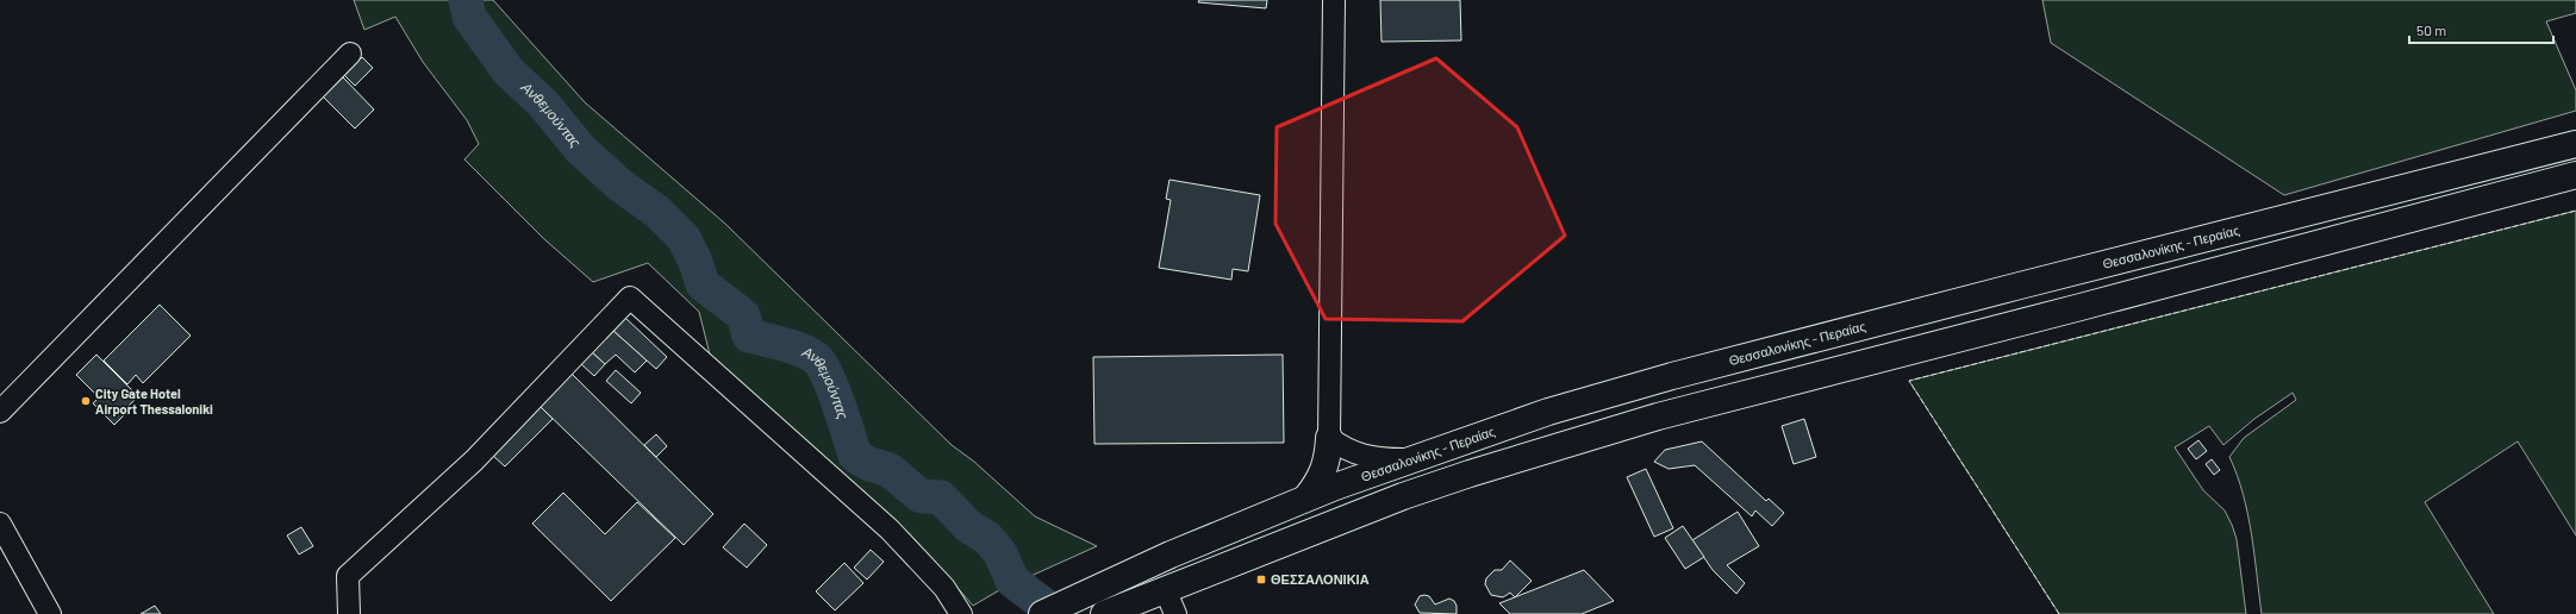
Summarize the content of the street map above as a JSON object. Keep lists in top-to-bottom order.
{
  "streets": {
    "main road": ["Θεσσαλονίκης - Περαίας"]
  },
  "water": ["Ανθεμούντας"],
  "places": {
    "other": ["City Gate Hotel Airport Thessaloniki"],
    "transit": ["ΘΕΣΣΑΛΟΝΙΚΙΑ"]
  },
  "scale_bar": "50 m"
}
